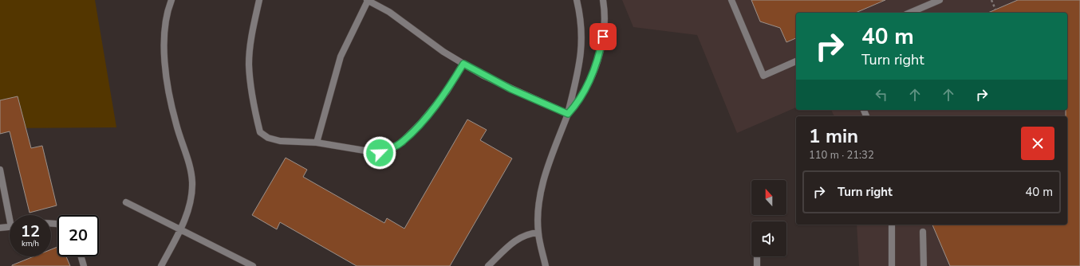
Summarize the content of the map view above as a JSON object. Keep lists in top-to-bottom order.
{
  "north": "top",
  "page": {
    "turn": ["40 m", "Turn right"],
    "heading": ["1 min", "110 m · 21:32"],
    "list": [
      {
        "name": "Turn right",
        "value": "40 m"
      }
    ],
    "speed": "12 km/h",
    "limit": "20"
  }
}
